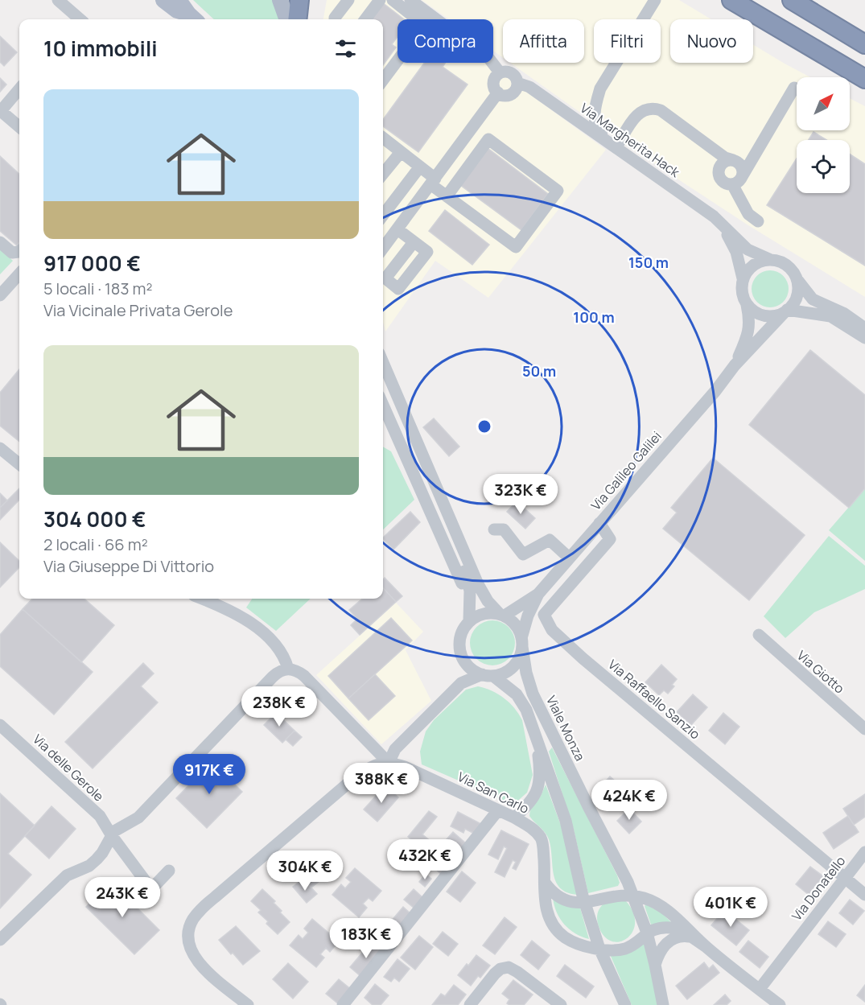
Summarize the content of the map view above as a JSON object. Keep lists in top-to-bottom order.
{
  "streets": {
    "street": [
      "Via Margherita Hack",
      "Via Galileo Galilei",
      "Via Giotto",
      "Via Raffaello Sanzio",
      "Viale Monza",
      "Via delle Gerole",
      "Via San Carlo",
      "Via Donatello"
    ]
  },
  "crossings": [
    ["Via Margherita Hack", "Via Galileo Galilei"],
    ["Via Galileo Galilei", "Via Raffaello Sanzio"],
    ["Via Galileo Galilei", "Viale Monza"],
    ["Via Raffaello Sanzio", "Via Donatello"],
    ["Viale Monza", "Via San Carlo"]
  ],
  "north": "top right",
  "page": {
    "chip": [
      "Compra",
      "Affitta",
      "Filtri",
      "Nuovo"
    ],
    "heading": "10 immobili",
    "list": [
      {
        "name": "917 000 €",
        "note": "5 locali · 183 m² · Via Vicinale Privata Gerole"
      },
      {
        "name": "304 000 €",
        "note": "2 locali · 66 m² · Via Giuseppe Di Vittorio"
      }
    ],
    "price": [
      "323K €",
      "238K €",
      "917K €",
      "388K €",
      "424K €",
      "432K €",
      "304K €",
      "243K €",
      "401K €",
      "183K €"
    ]
  },
  "rings": ["150 m", "100 m", "50 m"]
}
